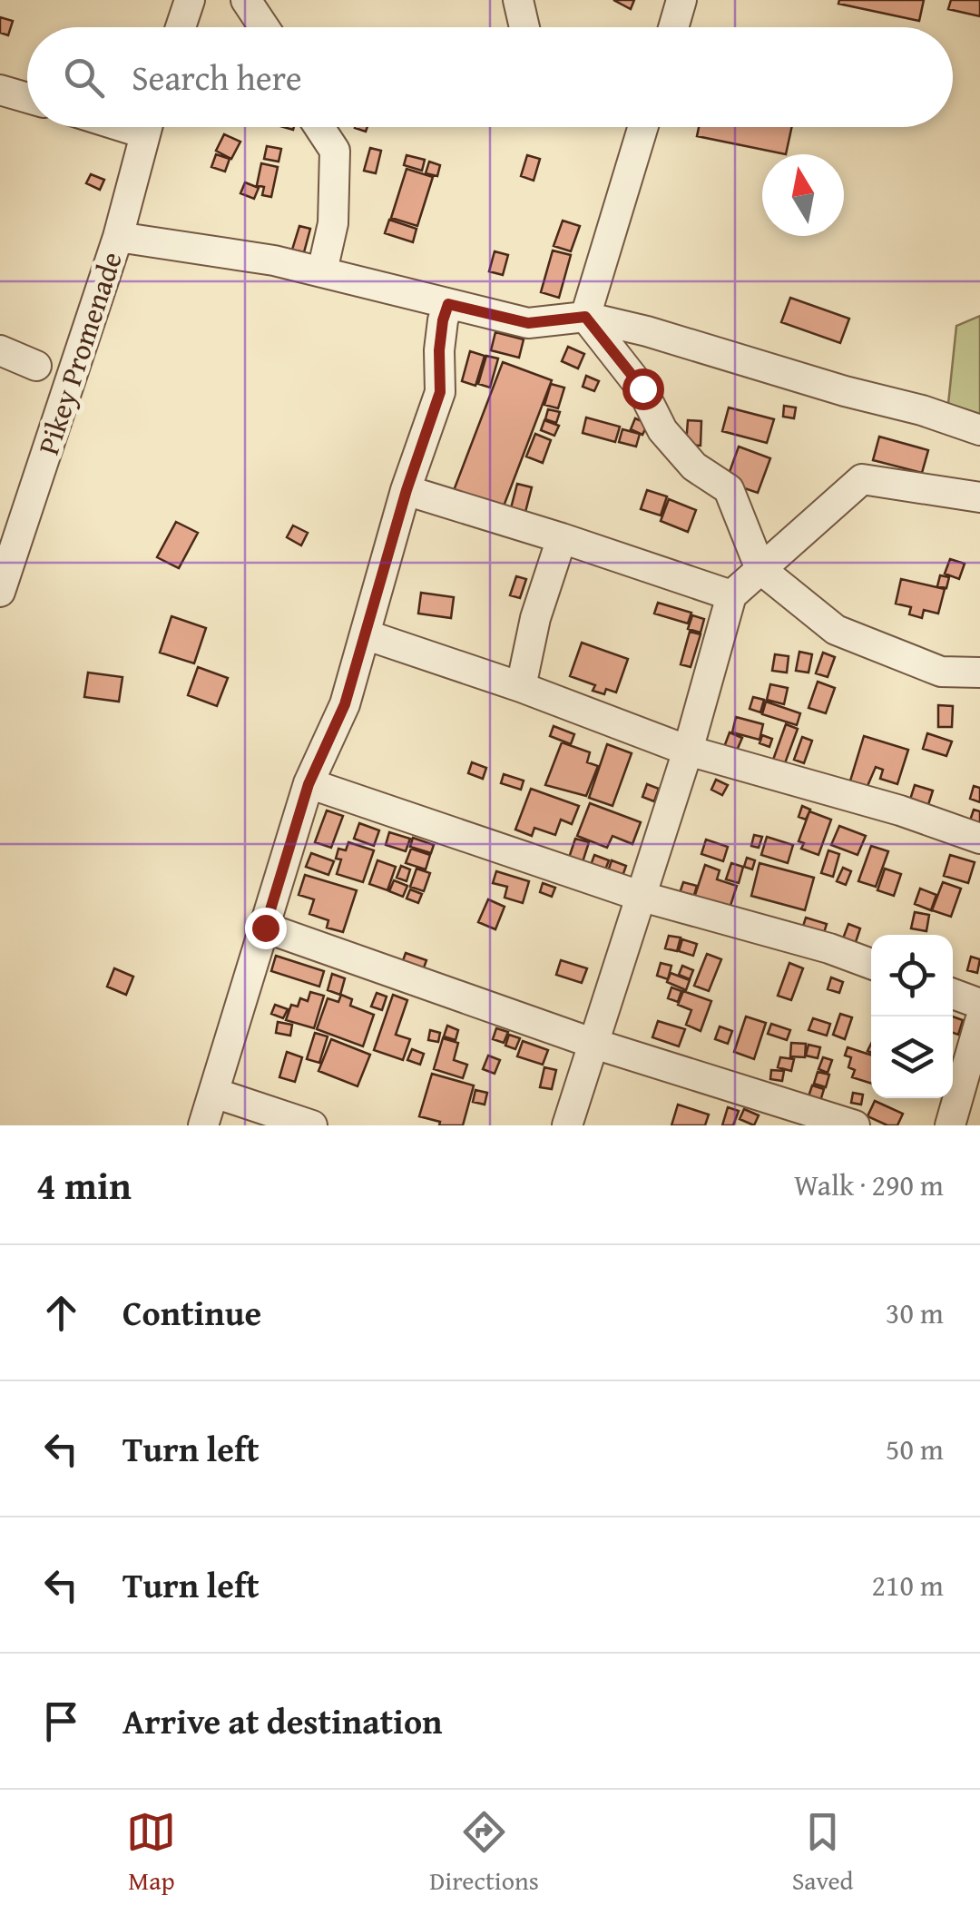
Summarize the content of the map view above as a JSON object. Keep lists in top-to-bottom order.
{
  "streets": {
    "street": ["Pikey Promenade"]
  },
  "north": "top",
  "page": {
    "search": "Search here",
    "heading": ["4 min", "Walk · 290 m"],
    "list": [
      ["Continue", "30 m"],
      ["Turn left", "50 m"],
      ["Turn left", "210 m"],
      "Arrive at destination"
    ],
    "nav": ["Map", "Directions", "Saved"]
  }
}
